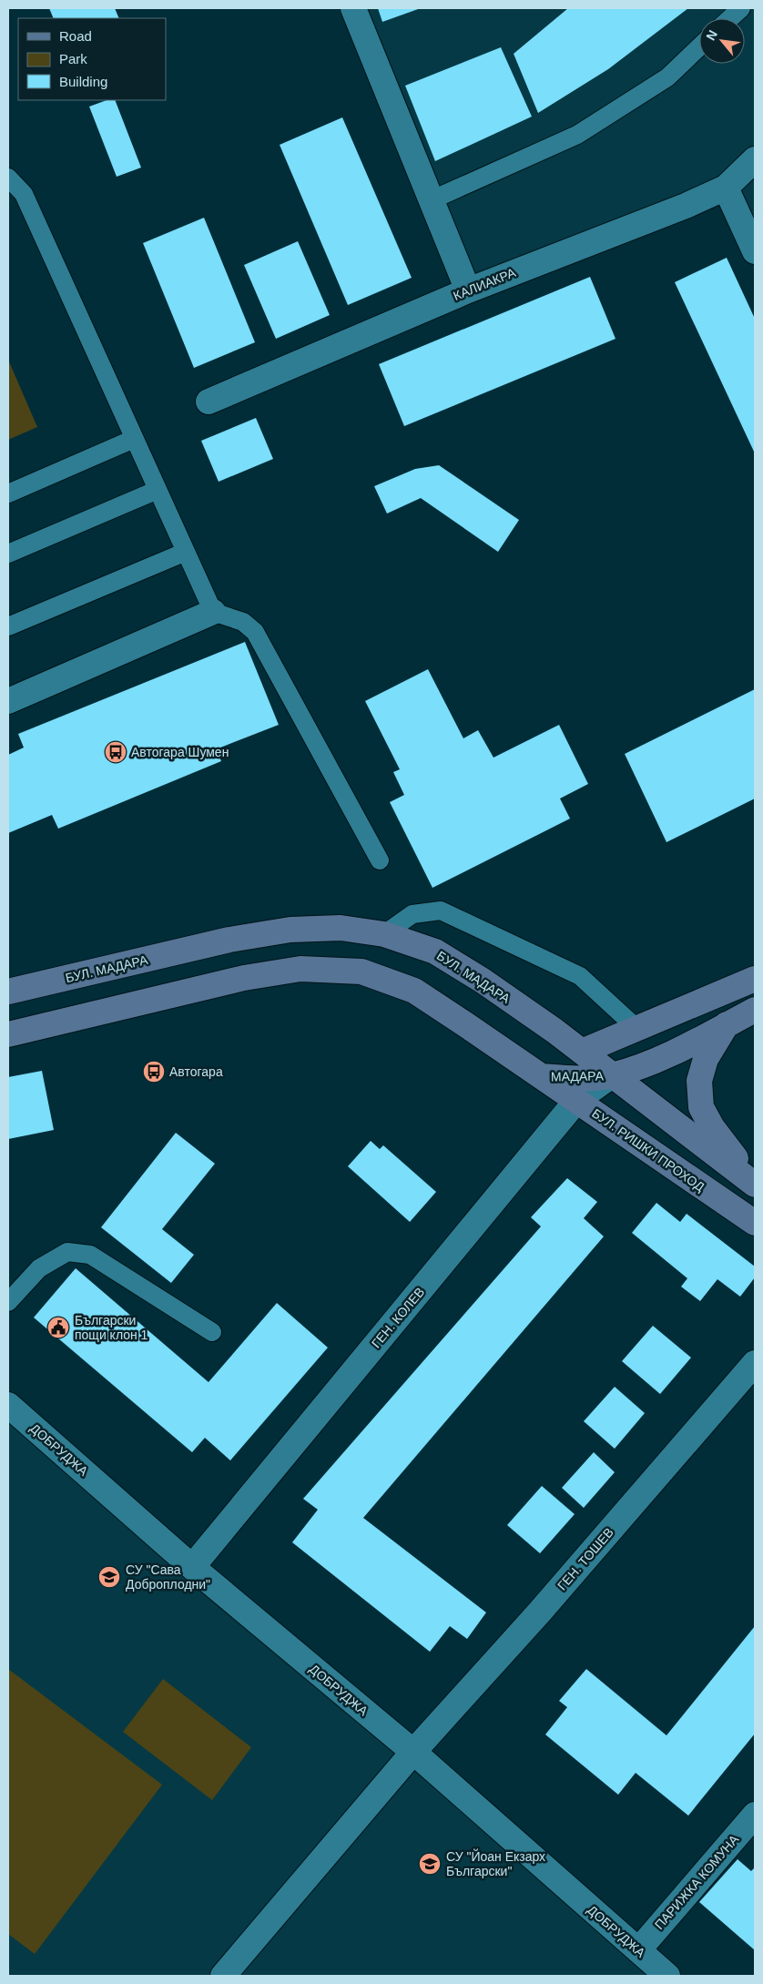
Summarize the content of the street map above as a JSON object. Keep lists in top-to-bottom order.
{
  "streets": {
    "main road": ["БУЛ. МАДАРА", "МАДАРА", "БУЛ. РИШКИ ПРОХОД"],
    "street": [
      "КАЛИАКРА",
      "ГЕН. КОЛЕВ",
      "ДОБРУДЖА",
      "ГЕН. ТОШЕВ",
      "ПАРИЖКА КОМУНА"
    ]
  },
  "crossings": [
    ["МАДАРА", "БУЛ. РИШКИ ПРОХОД"],
    ["МАДАРА", "ГЕН. КОЛЕВ"],
    ["БУЛ. РИШКИ ПРОХОД", "ГЕН. КОЛЕВ"],
    ["ГЕН. КОЛЕВ", "ДОБРУДЖА"],
    ["ДОБРУДЖА", "ГЕН. ТОШЕВ"],
    ["ДОБРУДЖА", "ПАРИЖКА КОМУНА"]
  ],
  "places": {
    "bus stop": ["Автогара Шумен", "Автогара"],
    "public building": ["Български пощи клон 1"],
    "school or university": ["СУ \"Сава Доброплодни\"", "СУ \"Йоан Екзарх Български\""]
  },
  "legend": ["Road", "Park", "Building"],
  "north": "top left"
}
